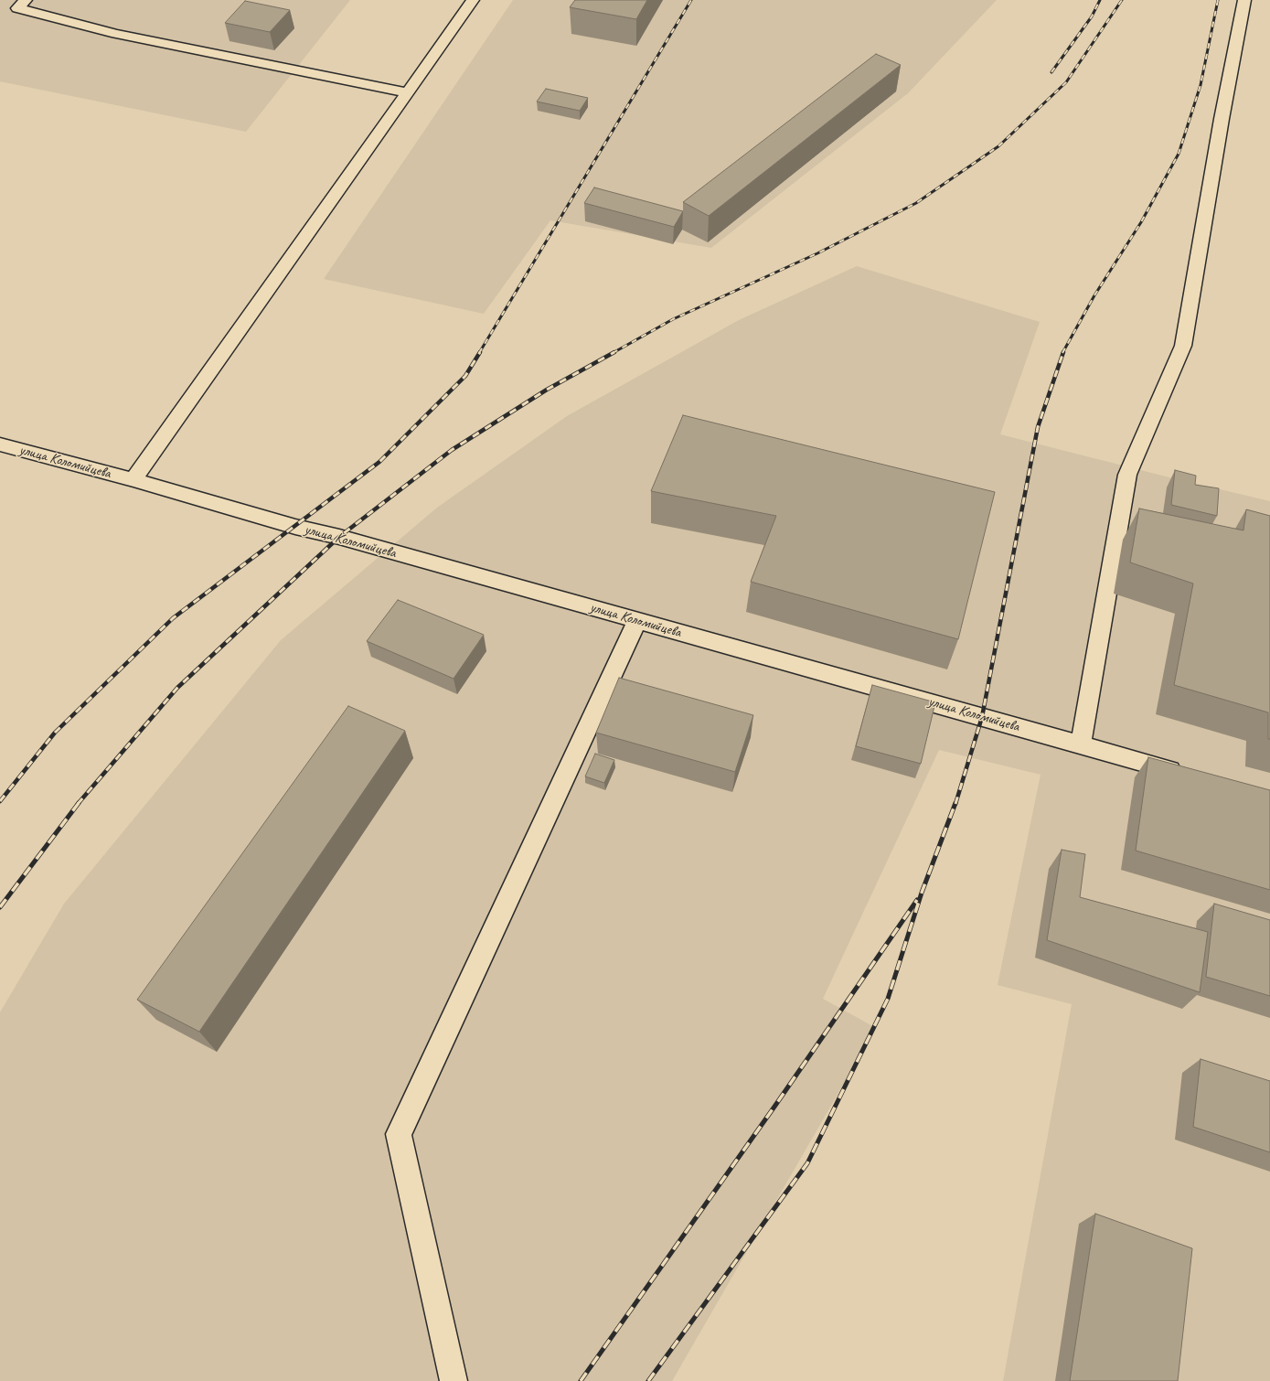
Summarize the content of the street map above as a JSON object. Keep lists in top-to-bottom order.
{
  "streets": {
    "street": ["улица Коломийцева"]
  }
}
